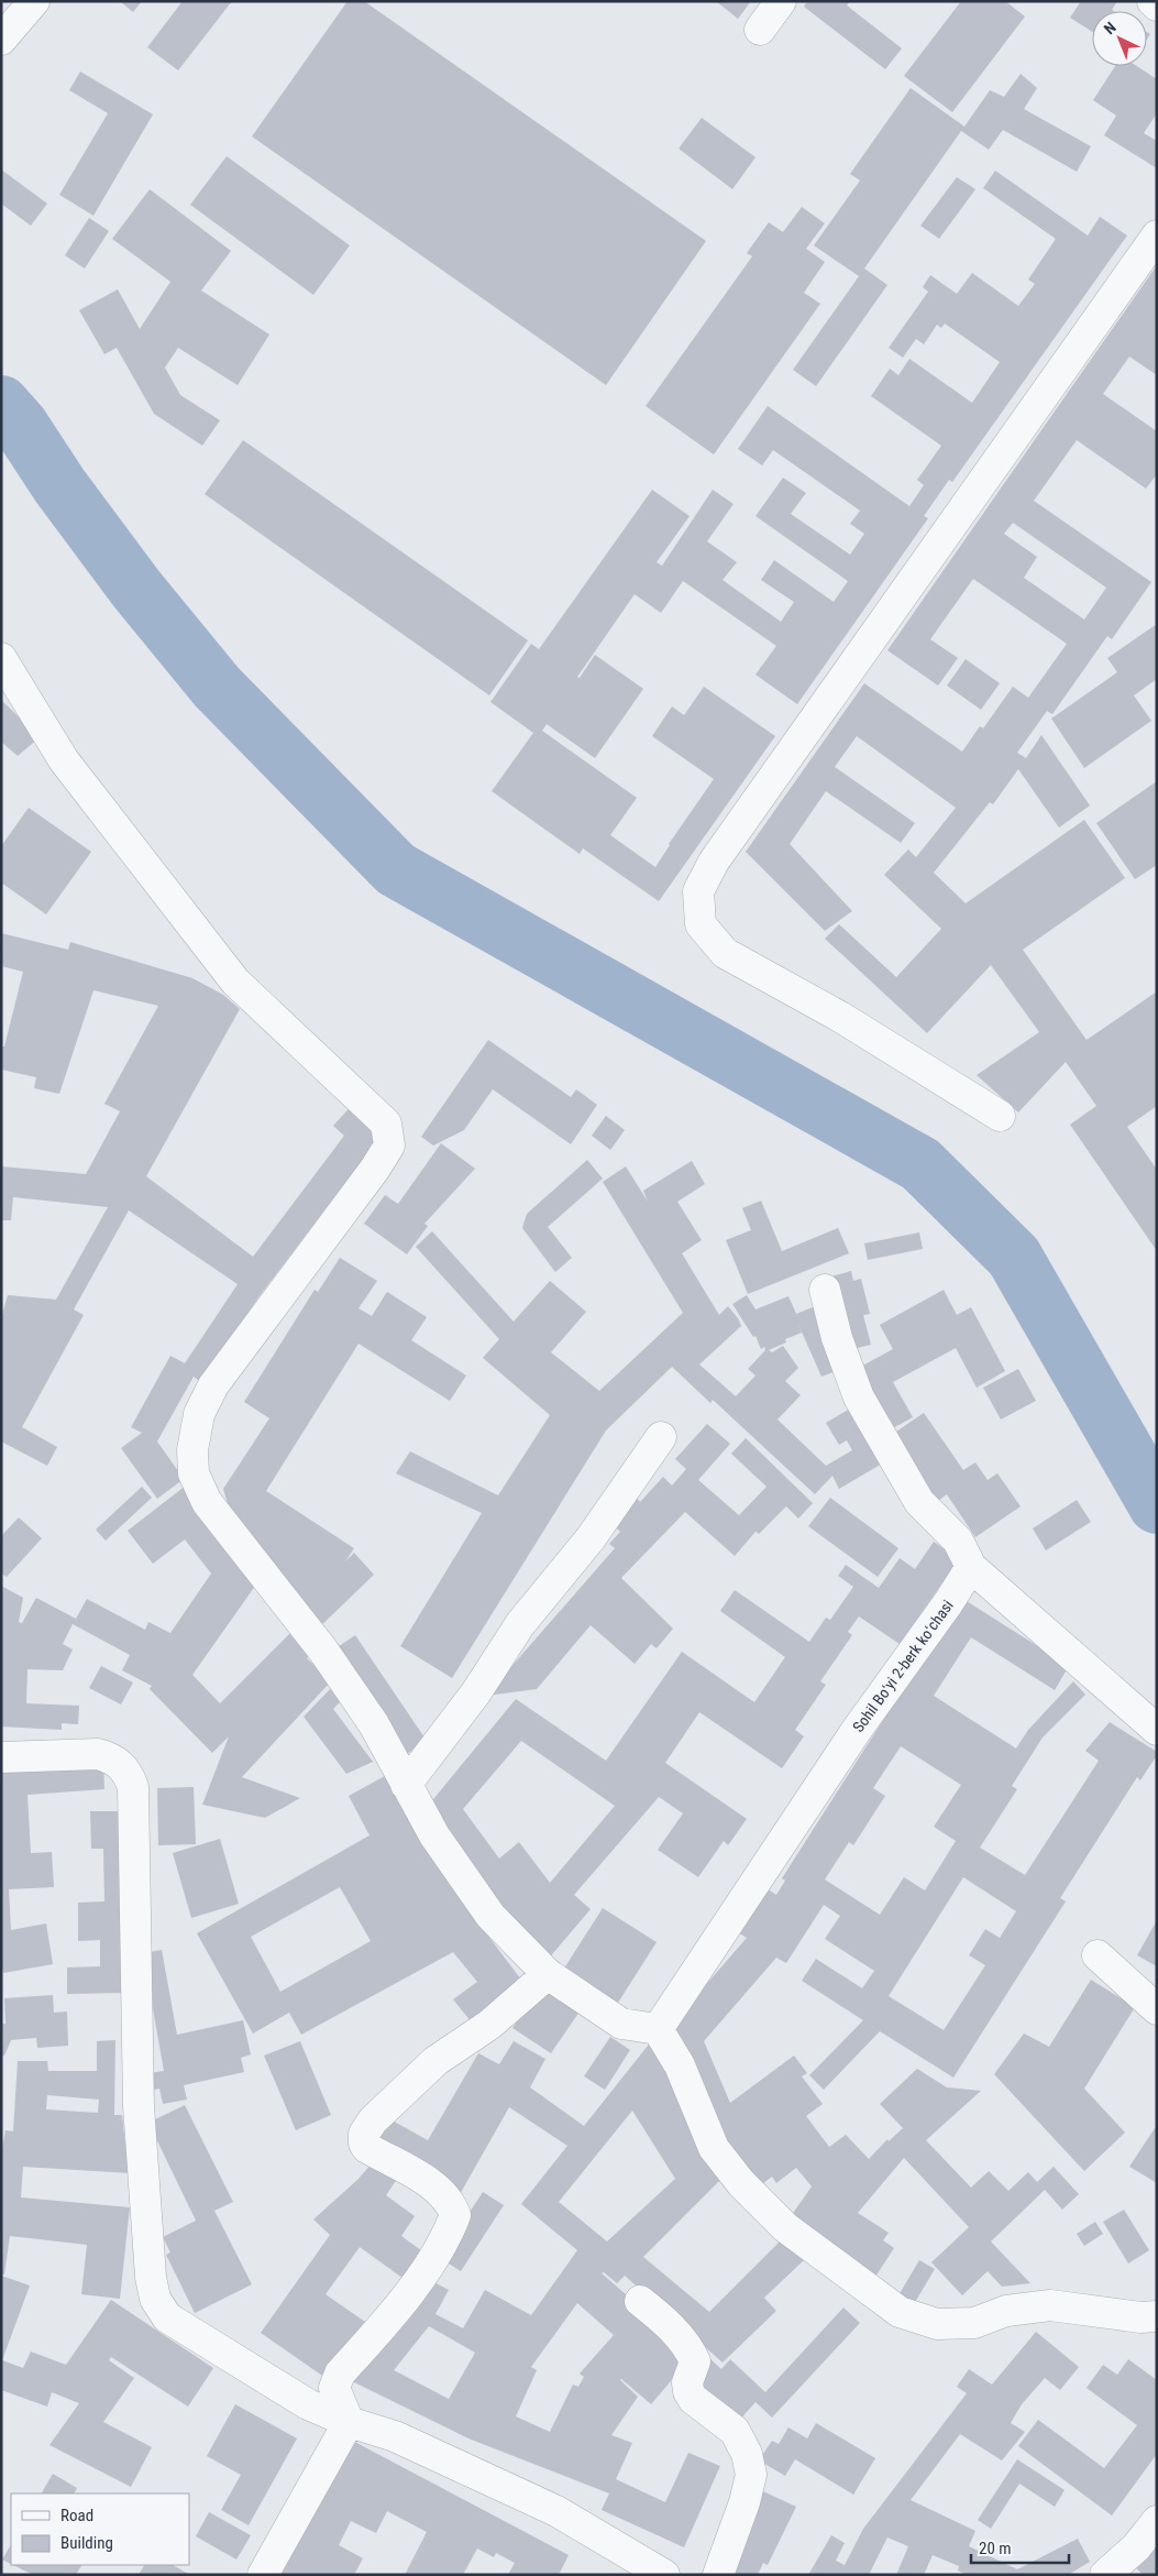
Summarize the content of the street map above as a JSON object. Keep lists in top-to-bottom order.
{
  "streets": {
    "street": ["Sohil Boʻyi 2-berk koʻchasi"]
  },
  "legend": ["Road", "Building"],
  "scale_bar": "20 m",
  "north": "top left"
}
